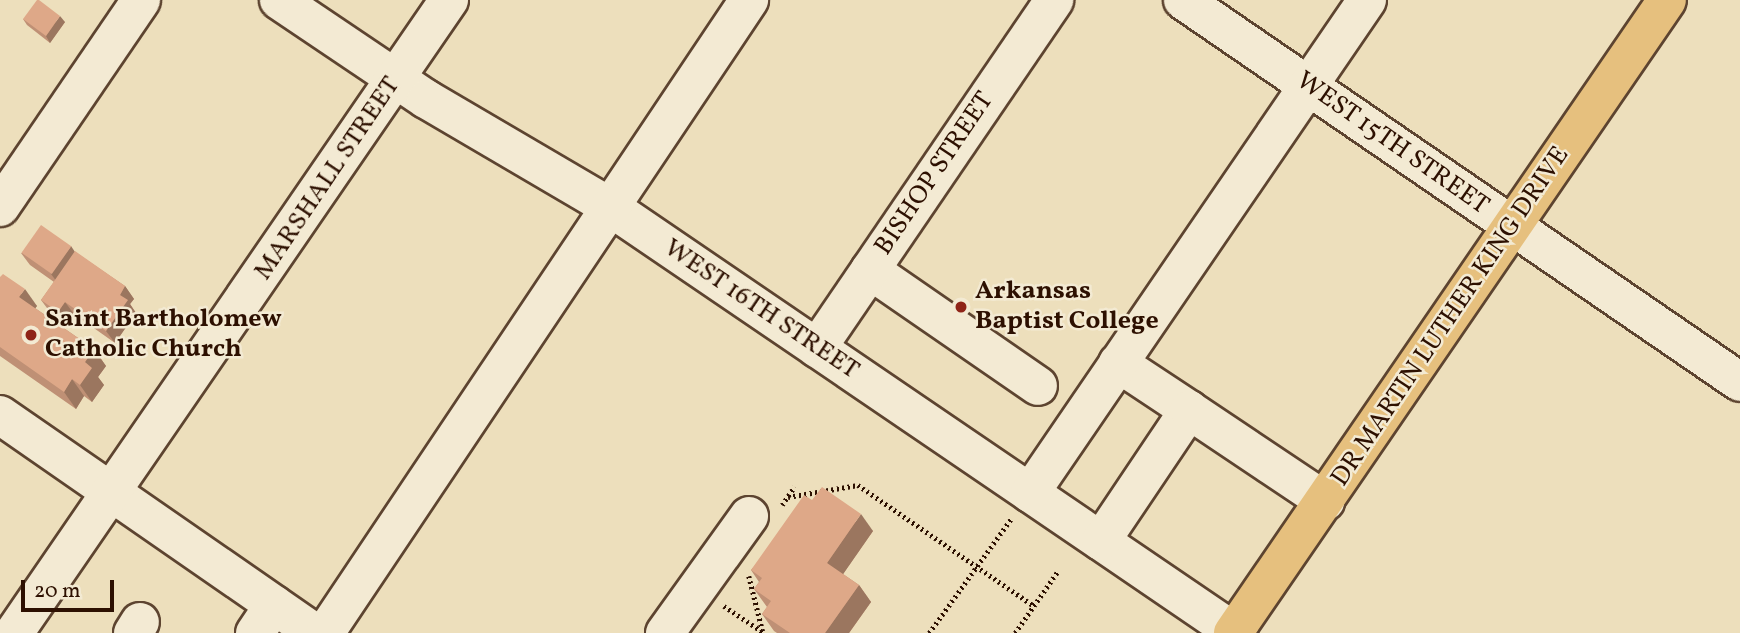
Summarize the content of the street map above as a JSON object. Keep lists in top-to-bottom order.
{
  "streets": {
    "main road": ["DR MARTIN LUTHER KING DRIVE"],
    "street": [
      "WEST 15TH STREET",
      "BISHOP STREET",
      "MARSHALL STREET",
      "WEST 16TH STREET"
    ]
  },
  "crossings": [
    ["WEST 15TH STREET", "DR MARTIN LUTHER KING DRIVE"],
    ["BISHOP STREET", "WEST 16TH STREET"],
    ["MARSHALL STREET", "WEST 16TH STREET"],
    ["WEST 16TH STREET", "DR MARTIN LUTHER KING DRIVE"]
  ],
  "places": ["Arkansas Baptist College", "Saint Bartholomew Catholic Church"],
  "scale_bar": "20 m"
}
